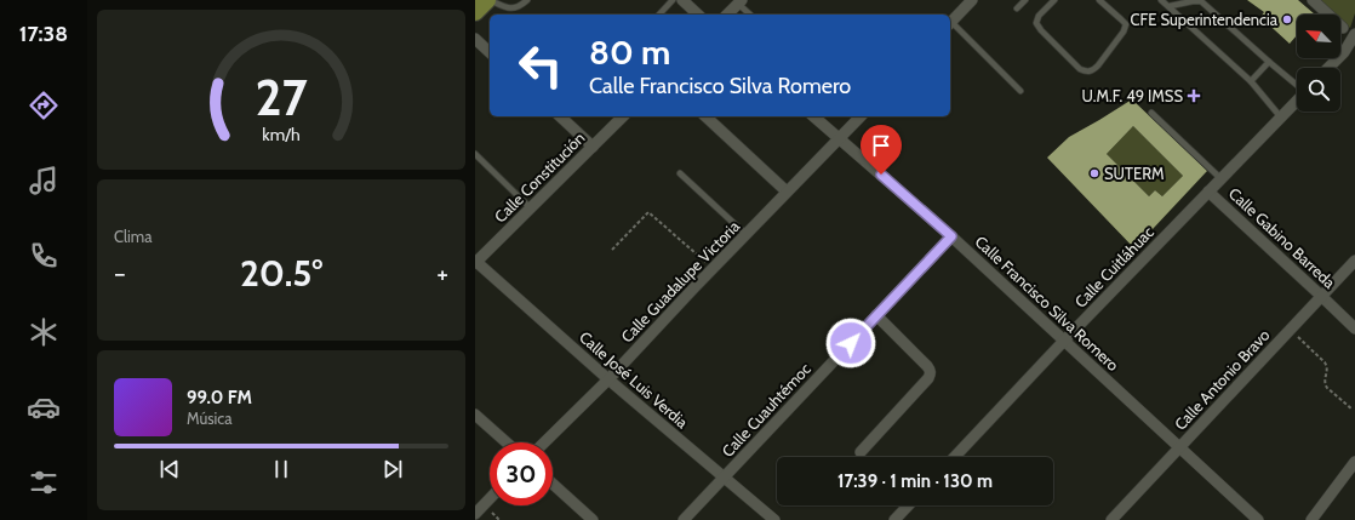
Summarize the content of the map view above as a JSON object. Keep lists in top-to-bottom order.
{
  "streets": {
    "street": [
      "Calle Constitución",
      "Calle Gabino Barreda",
      "Calle Cuitláhuac",
      "Calle Guadalupe Victoria",
      "Calle Francisco Silva Romero",
      "Calle José Luis Verdia",
      "Calle Antonio Bravo",
      "Calle Cuauhtémoc"
    ]
  },
  "crossings": [
    ["Calle Constitución", "Calle José Luis Verdia"],
    ["Calle Gabino Barreda", "Calle Cuitláhuac"],
    ["Calle Gabino Barreda", "Calle Antonio Bravo"],
    ["Calle Cuitláhuac", "Calle Francisco Silva Romero"],
    ["Calle Guadalupe Victoria", "Calle Francisco Silva Romero"],
    ["Calle Guadalupe Victoria", "Calle José Luis Verdia"],
    ["Calle Francisco Silva Romero", "Calle Antonio Bravo"],
    ["Calle Francisco Silva Romero", "Calle Cuauhtémoc"],
    ["Calle José Luis Verdia", "Calle Cuauhtémoc"]
  ],
  "places": {
    "other": ["CFE Superintendencia", "SUTERM"],
    "health": ["U.M.F. 49 IMSS"]
  },
  "north": "top left",
  "page": {
    "tabs": "17:38",
    "turn": ["80 m", "Calle Francisco Silva Romero"],
    "tile": "Clima",
    "heat": ["−", "20.5°", "+"],
    "song": ["99.0 FM", "Música"],
    "limit": "30",
    "trip": "17:39 · 1 min · 130 m",
    "gauge": ["27", "km/h"]
  }
}
